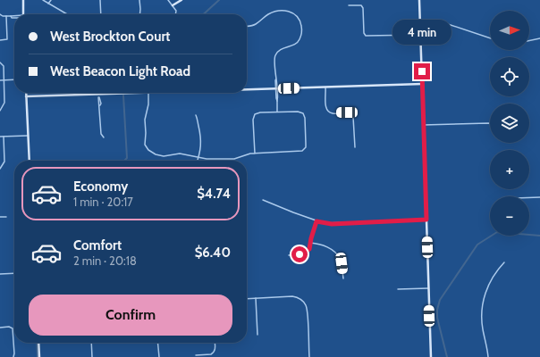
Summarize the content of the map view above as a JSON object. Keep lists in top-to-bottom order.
{
  "north": "right",
  "page": {
    "map_buttons": ["+", "−"],
    "banner": ["West Brockton Court", "West Beacon Light Road"],
    "bubble": "4 min",
    "list": [
      {
        "name": "Economy",
        "note": "1 min · 20:17",
        "value": "$4.74"
      },
      {
        "name": "Comfort",
        "note": "2 min · 20:18",
        "value": "$6.40"
      }
    ],
    "buttons": "Confirm"
  }
}
